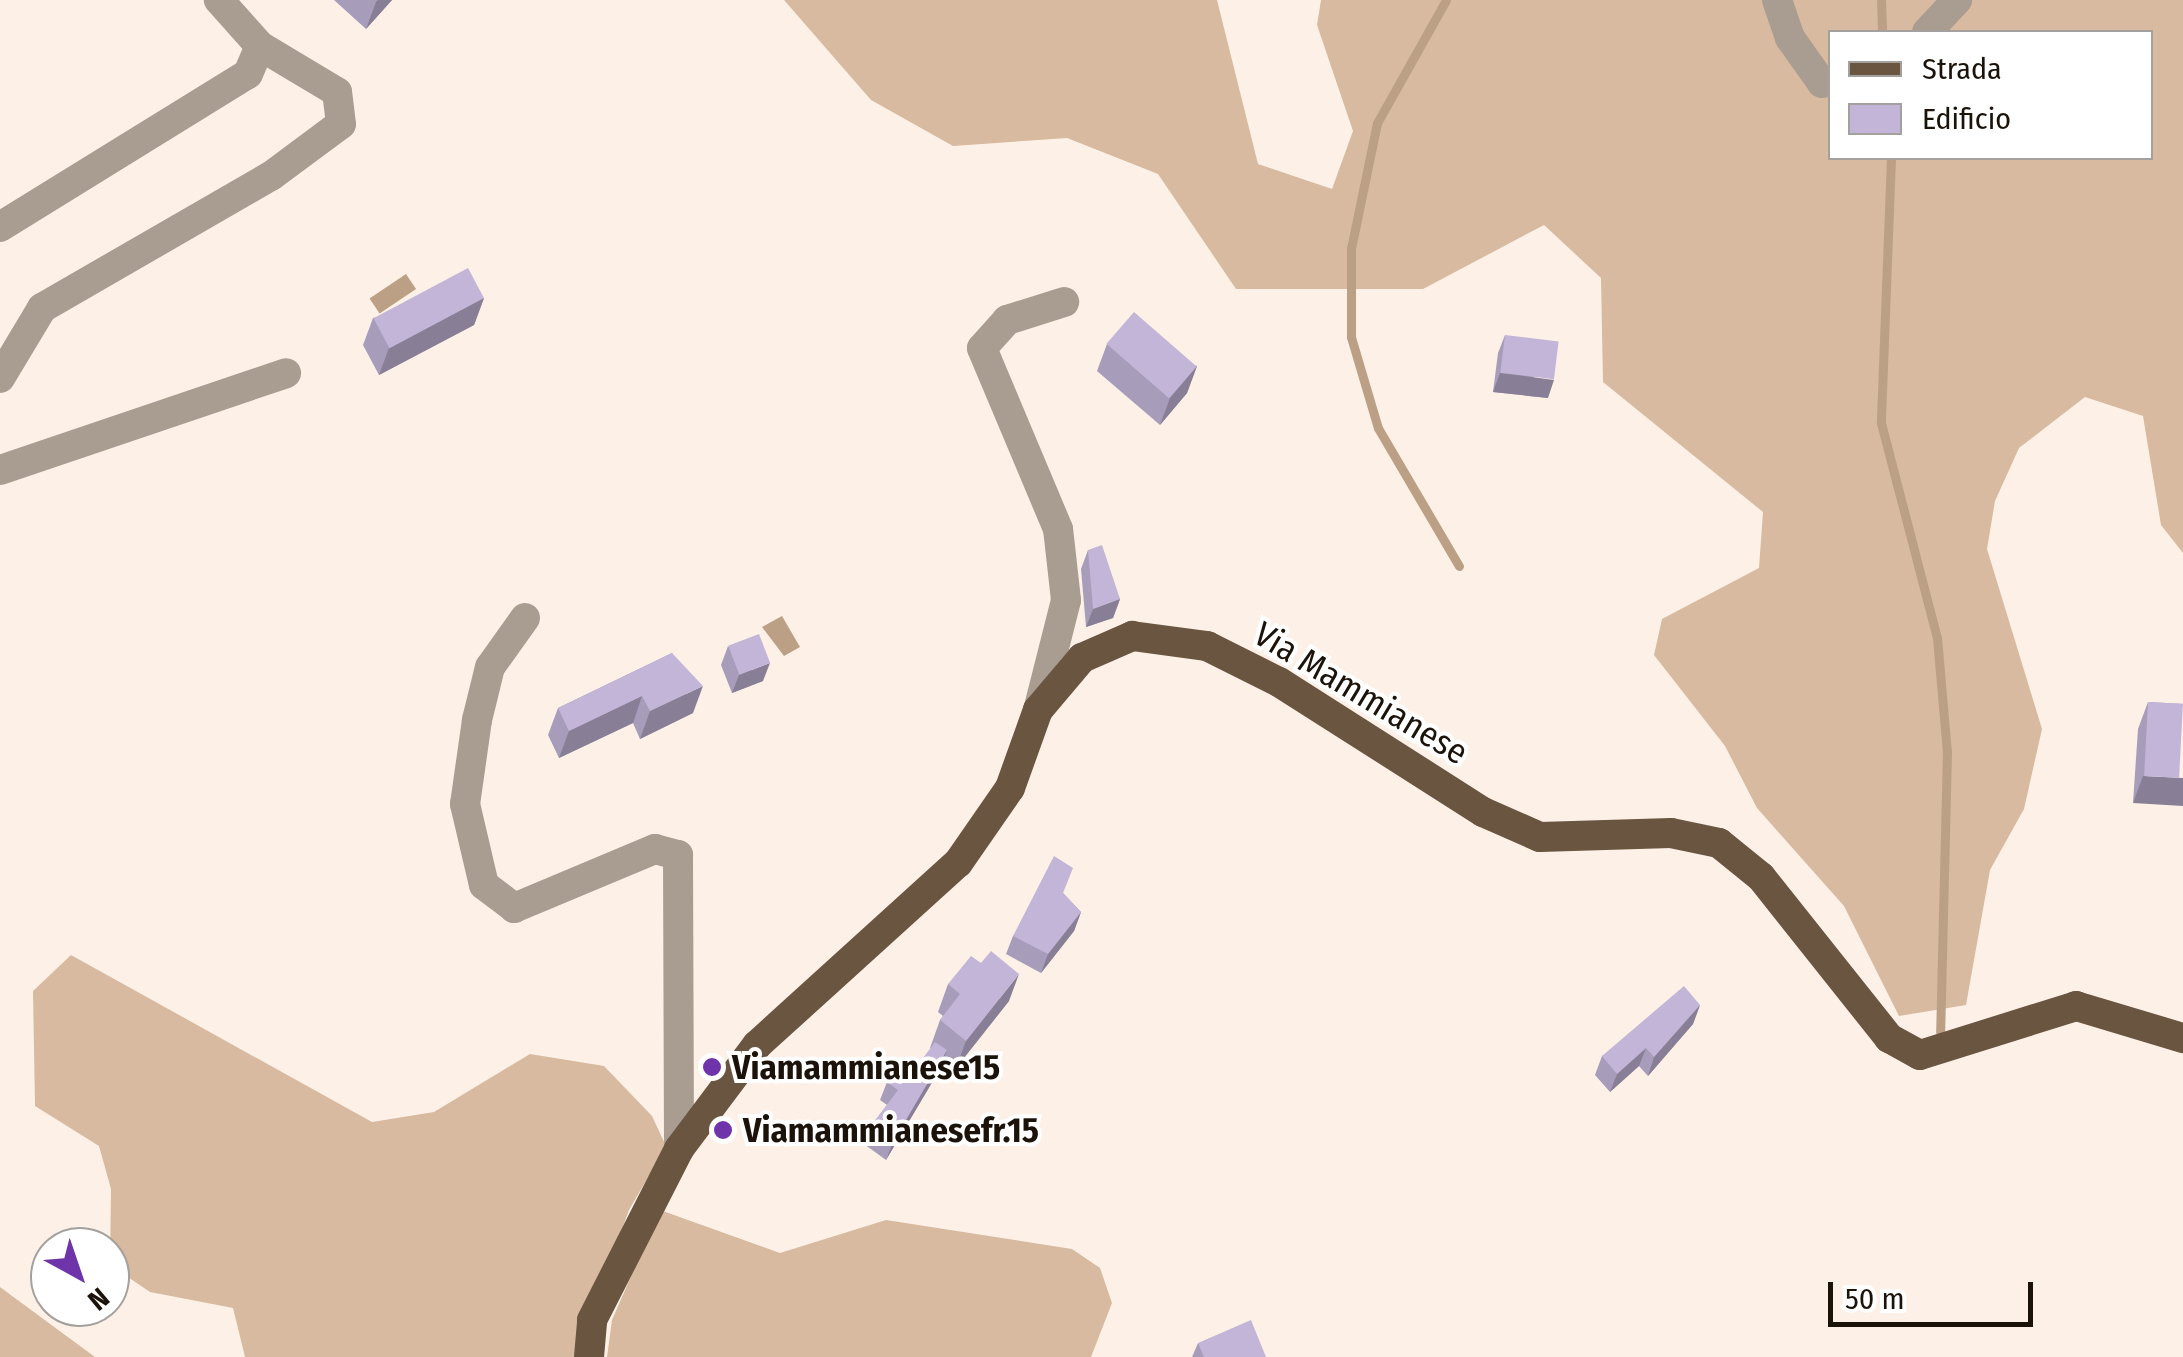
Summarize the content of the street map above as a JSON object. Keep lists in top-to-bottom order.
{
  "streets": {
    "main road": ["Via Mammianese"]
  },
  "places": ["Viamammianese15", "Viamammianesefr.15"],
  "legend": ["Strada", "Edificio"],
  "scale_bar": "50 m",
  "north": "bottom right"
}
